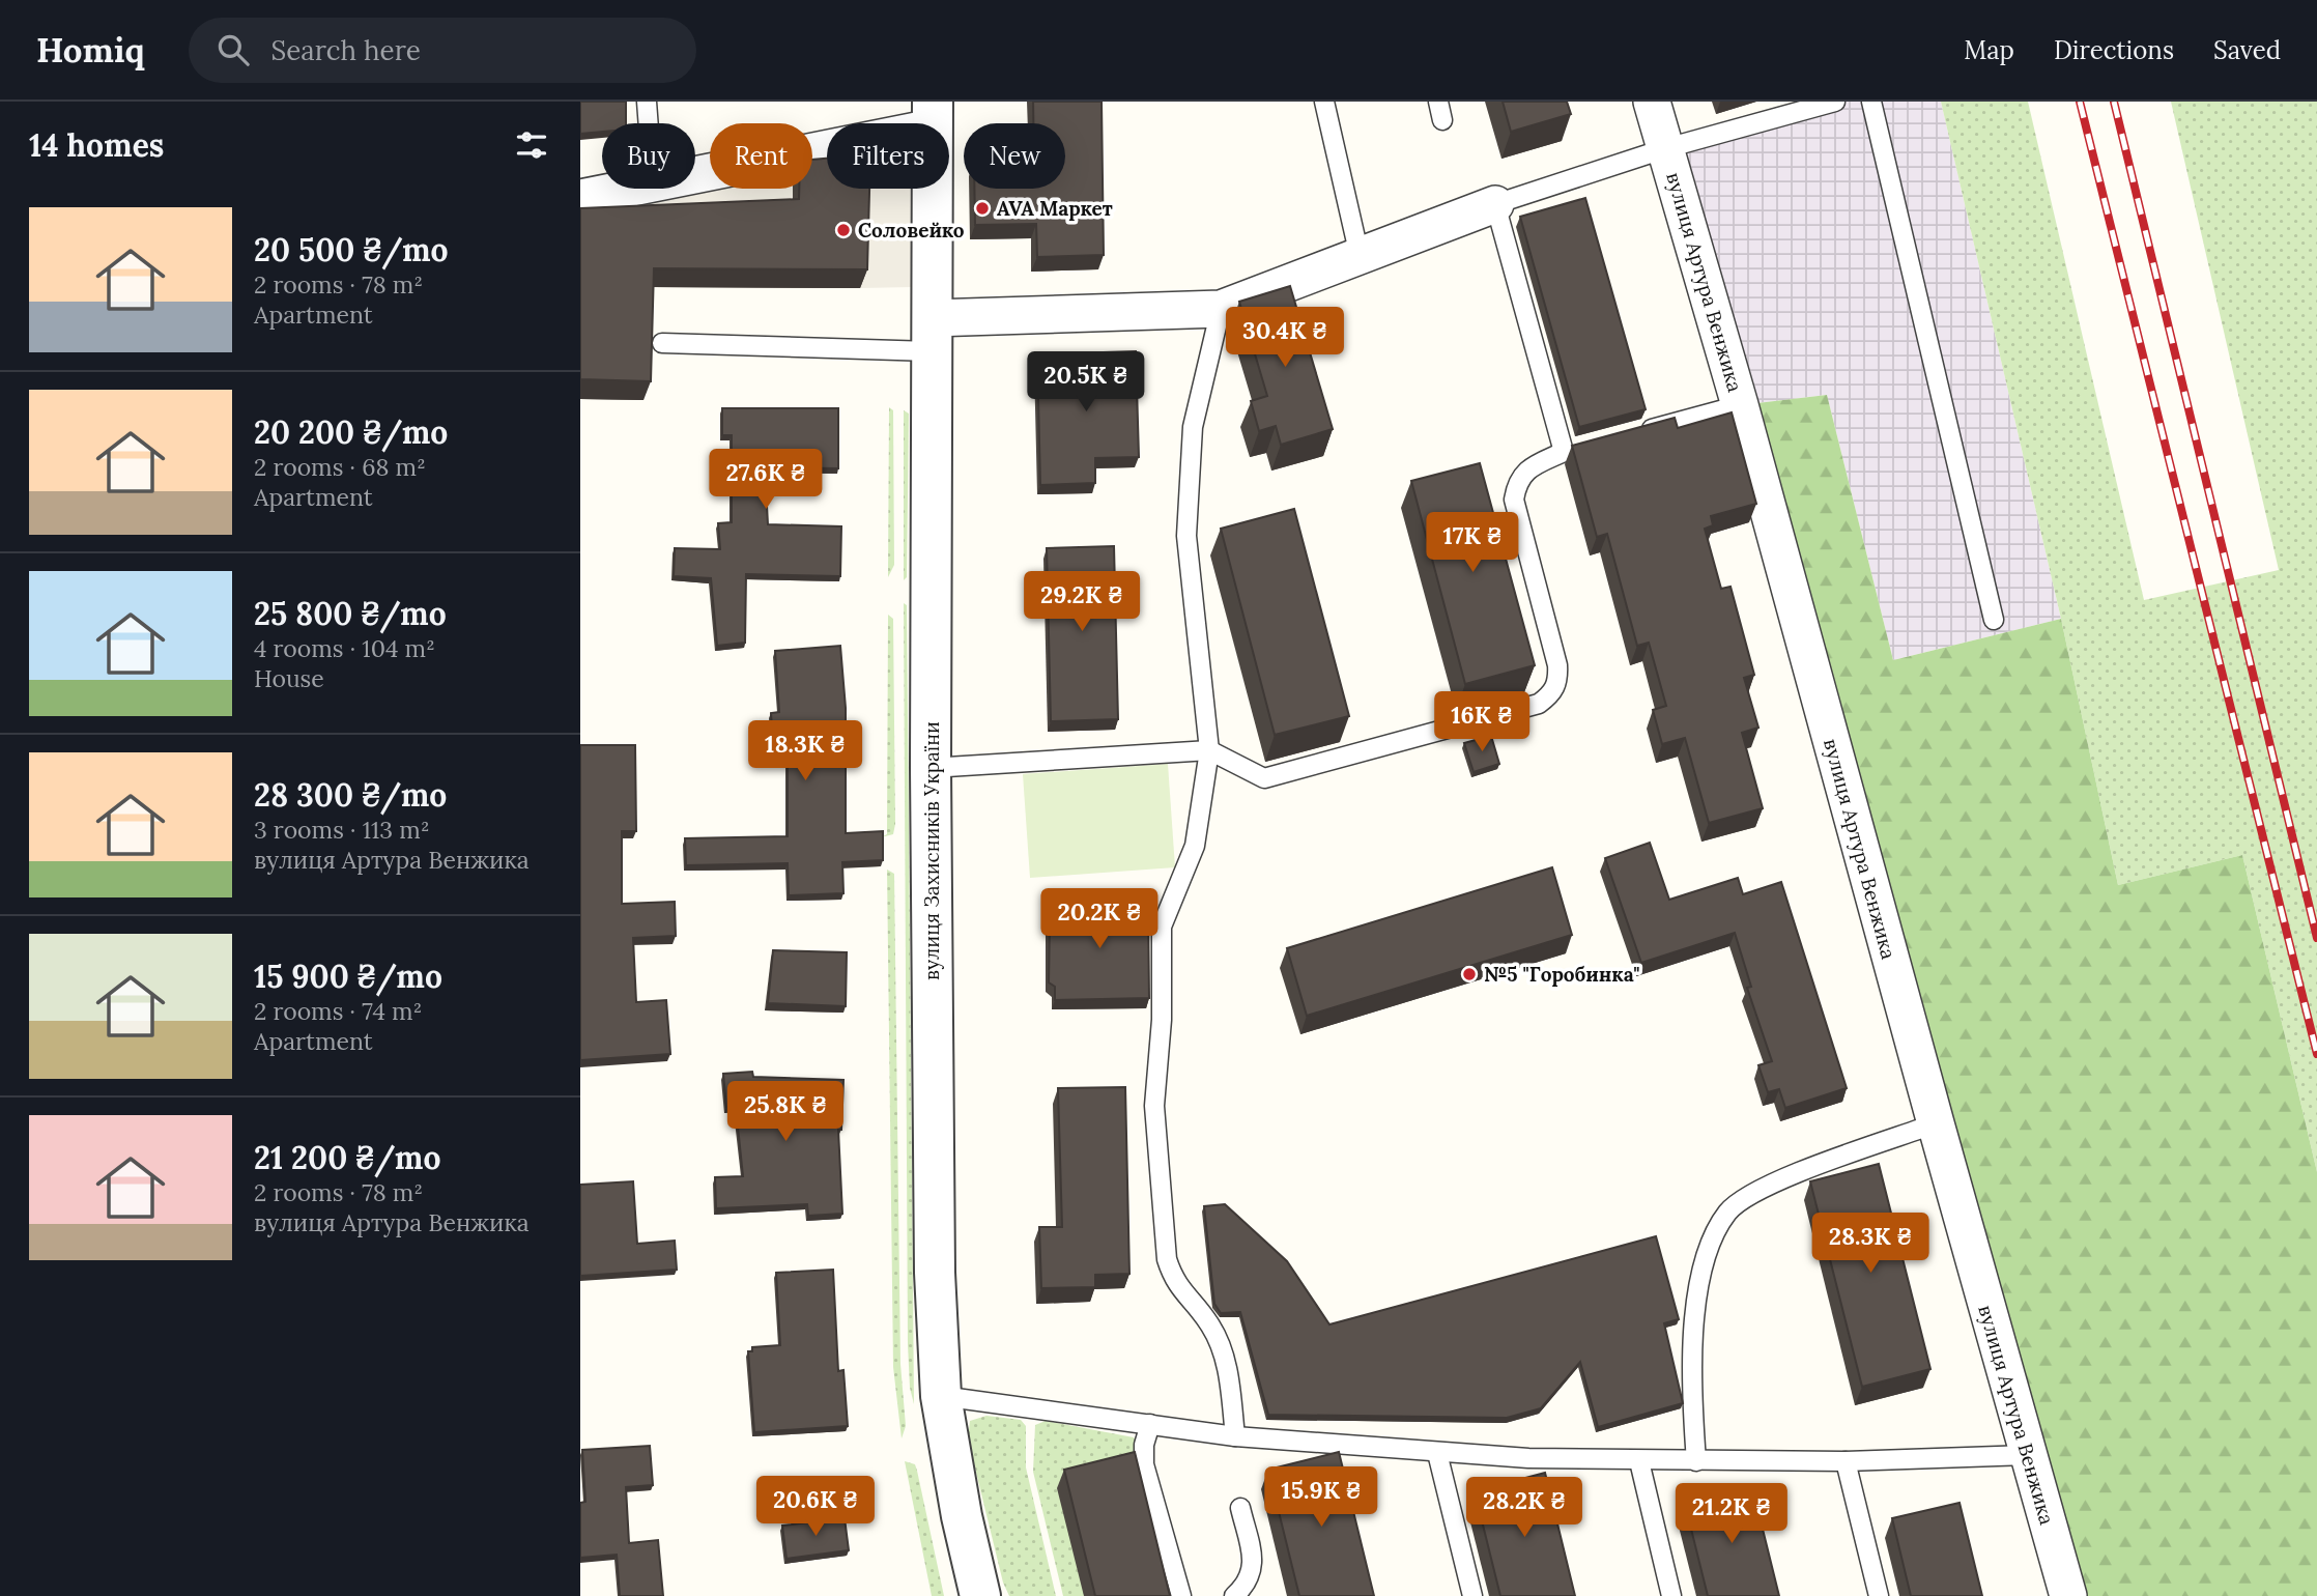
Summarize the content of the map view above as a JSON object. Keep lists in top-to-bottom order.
{
  "streets": {
    "street": ["вулиця Артура Венжика", "вулиця Захисників України"]
  },
  "places": ["AVA Маркет", "Соловейко", "№5 \"Горобинка\""],
  "page": {
    "header": "Homiq",
    "search": "Search here",
    "nav": ["Map", "Directions", "Saved"],
    "heading": "14 homes",
    "chip": [
      "Buy",
      "Rent",
      "Filters",
      "New"
    ],
    "list": [
      {
        "name": "20 500 ₴/mo",
        "note": "2 rooms · 78 m² · Apartment"
      },
      {
        "name": "20 200 ₴/mo",
        "note": "2 rooms · 68 m² · Apartment"
      },
      {
        "name": "25 800 ₴/mo",
        "note": "4 rooms · 104 m² · House"
      },
      {
        "name": "28 300 ₴/mo",
        "note": "3 rooms · 113 m² · вулиця Артура Венжика"
      },
      {
        "name": "15 900 ₴/mo",
        "note": "2 rooms · 74 m² · Apartment"
      },
      {
        "name": "21 200 ₴/mo",
        "note": "2 rooms · 78 m² · вулиця Артура Венжика"
      }
    ],
    "price": [
      "30.4K ₴",
      "20.5K ₴",
      "27.6K ₴",
      "17K ₴",
      "29.2K ₴",
      "16K ₴",
      "18.3K ₴",
      "20.2K ₴",
      "25.8K ₴",
      "28.3K ₴",
      "15.9K ₴",
      "20.6K ₴",
      "28.2K ₴",
      "21.2K ₴"
    ]
  }
}
